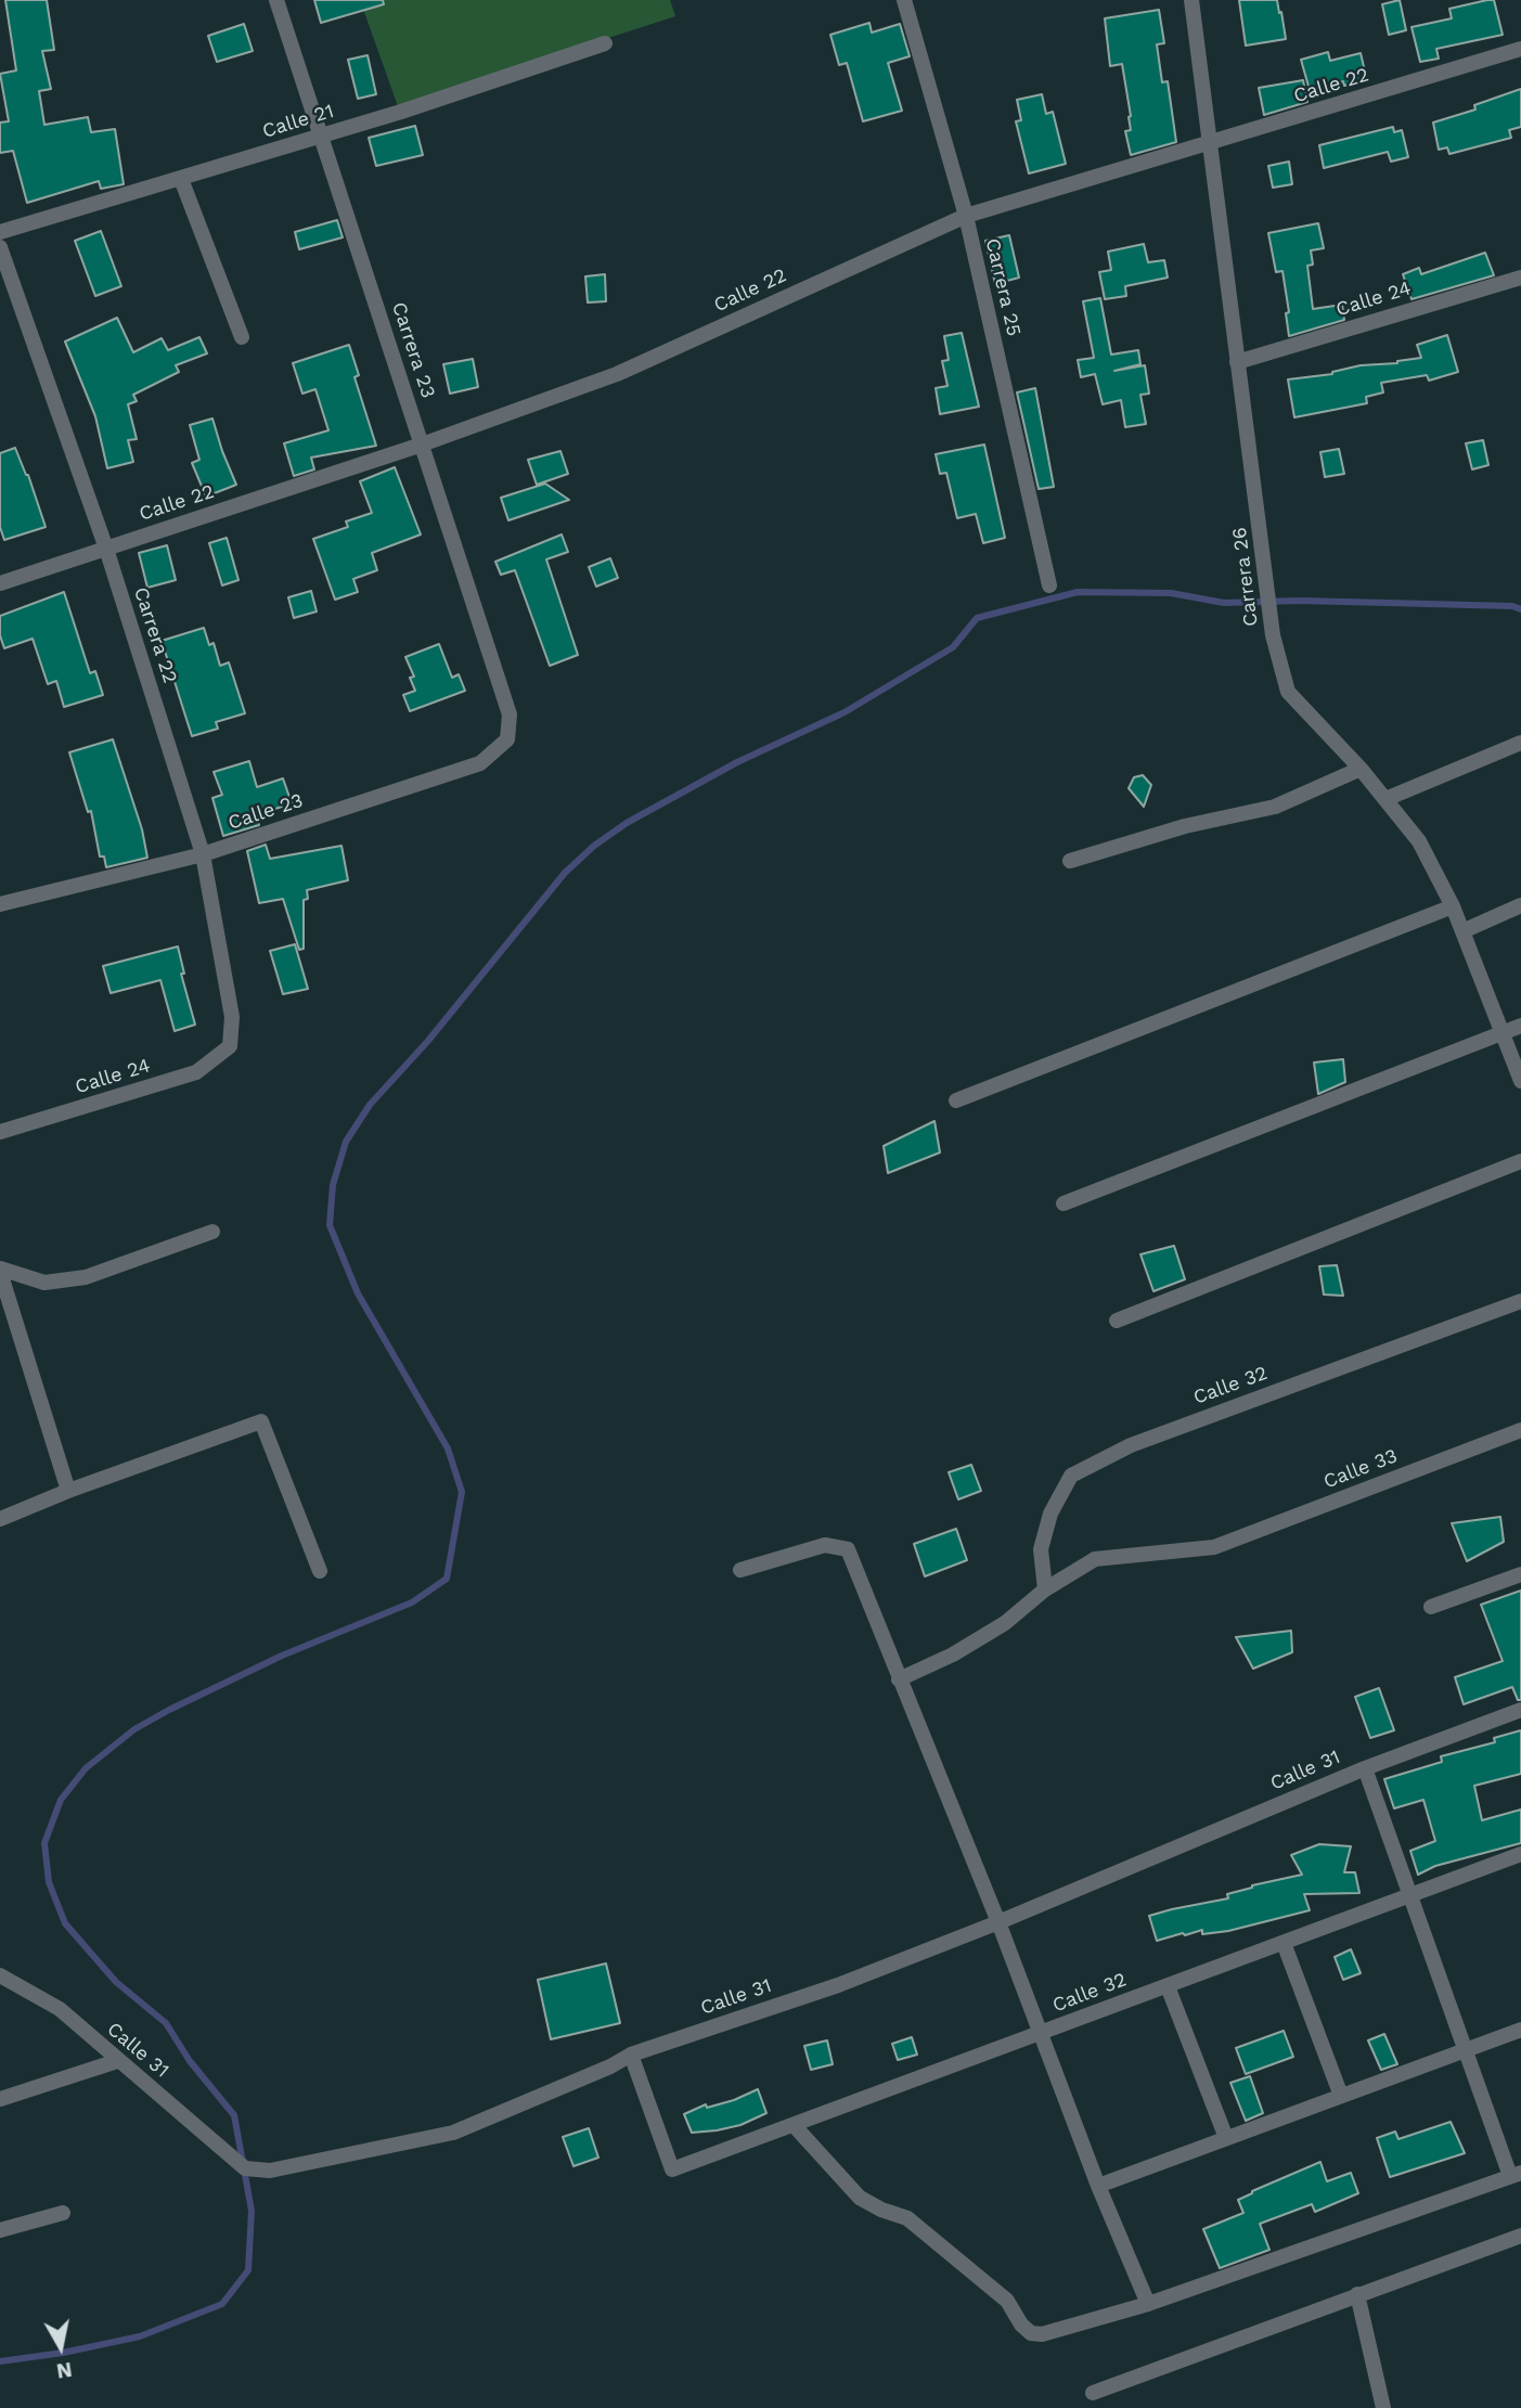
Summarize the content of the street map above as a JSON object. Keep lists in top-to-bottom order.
{
  "streets": {
    "street": [
      "Calle 22",
      "Calle 21",
      "Carrera 25",
      "Calle 24",
      "Carrera 23",
      "Carrera 26",
      "Carrera 22",
      "Calle 23",
      "Calle 32",
      "Calle 33",
      "Calle 31"
    ]
  },
  "crossings": [
    ["Calle 22", "Carrera 25"],
    ["Calle 22", "Carrera 23"],
    ["Calle 22", "Carrera 26"],
    ["Calle 22", "Carrera 22"],
    ["Calle 21", "Carrera 23"],
    ["Calle 24", "Carrera 26"],
    ["Calle 24", "Carrera 22"],
    ["Carrera 23", "Calle 23"],
    ["Carrera 22", "Calle 23"],
    ["Calle 32", "Calle 33"],
    ["Calle 32", "Calle 31"]
  ],
  "north": "bottom"
}
